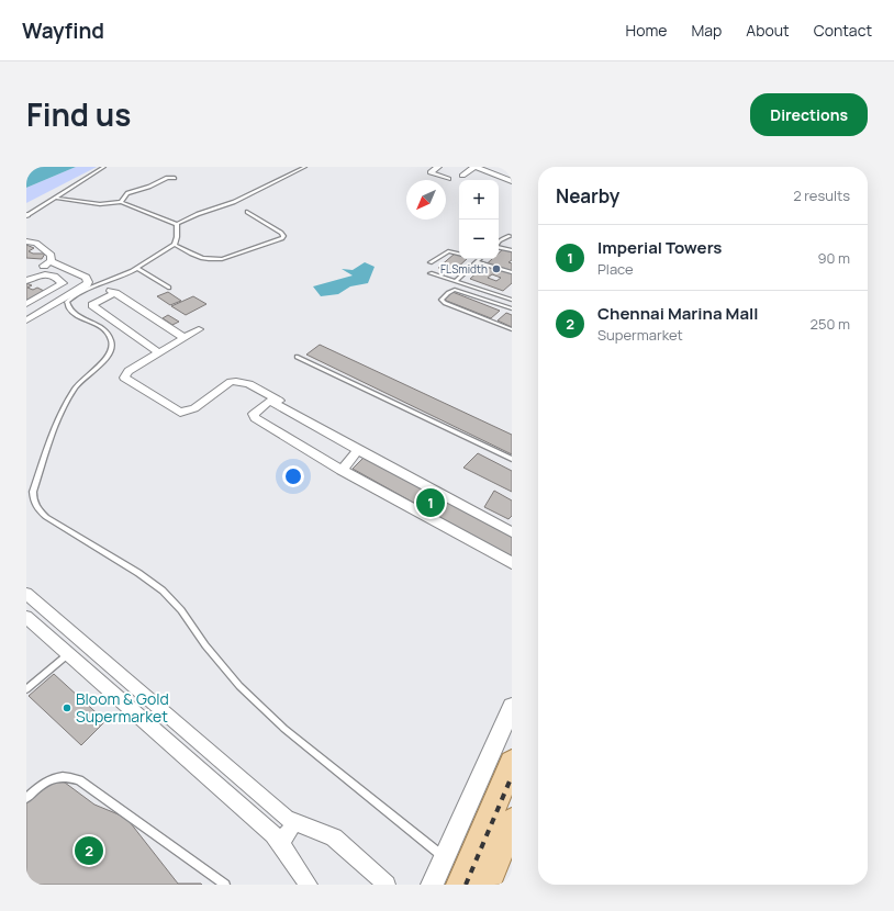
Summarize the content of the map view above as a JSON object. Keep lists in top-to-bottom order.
{
  "places": ["FLSmidth", "Bloom & Gold Supermarket"],
  "north": "bottom left",
  "page": {
    "header": "Wayfind",
    "nav": [
      "Home",
      "Map",
      "About",
      "Contact"
    ],
    "title": "Find us",
    "buttons": "Directions",
    "heading": ["Nearby", "2 results"],
    "map_buttons": ["+", "−"],
    "list": [
      {
        "mark": "1",
        "name": "Imperial Towers",
        "note": "Place",
        "value": "90 m"
      },
      {
        "mark": "2",
        "name": "Chennai Marina Mall",
        "note": "Supermarket",
        "value": "250 m"
      }
    ],
    "pins": ["1", "2"]
  }
}
